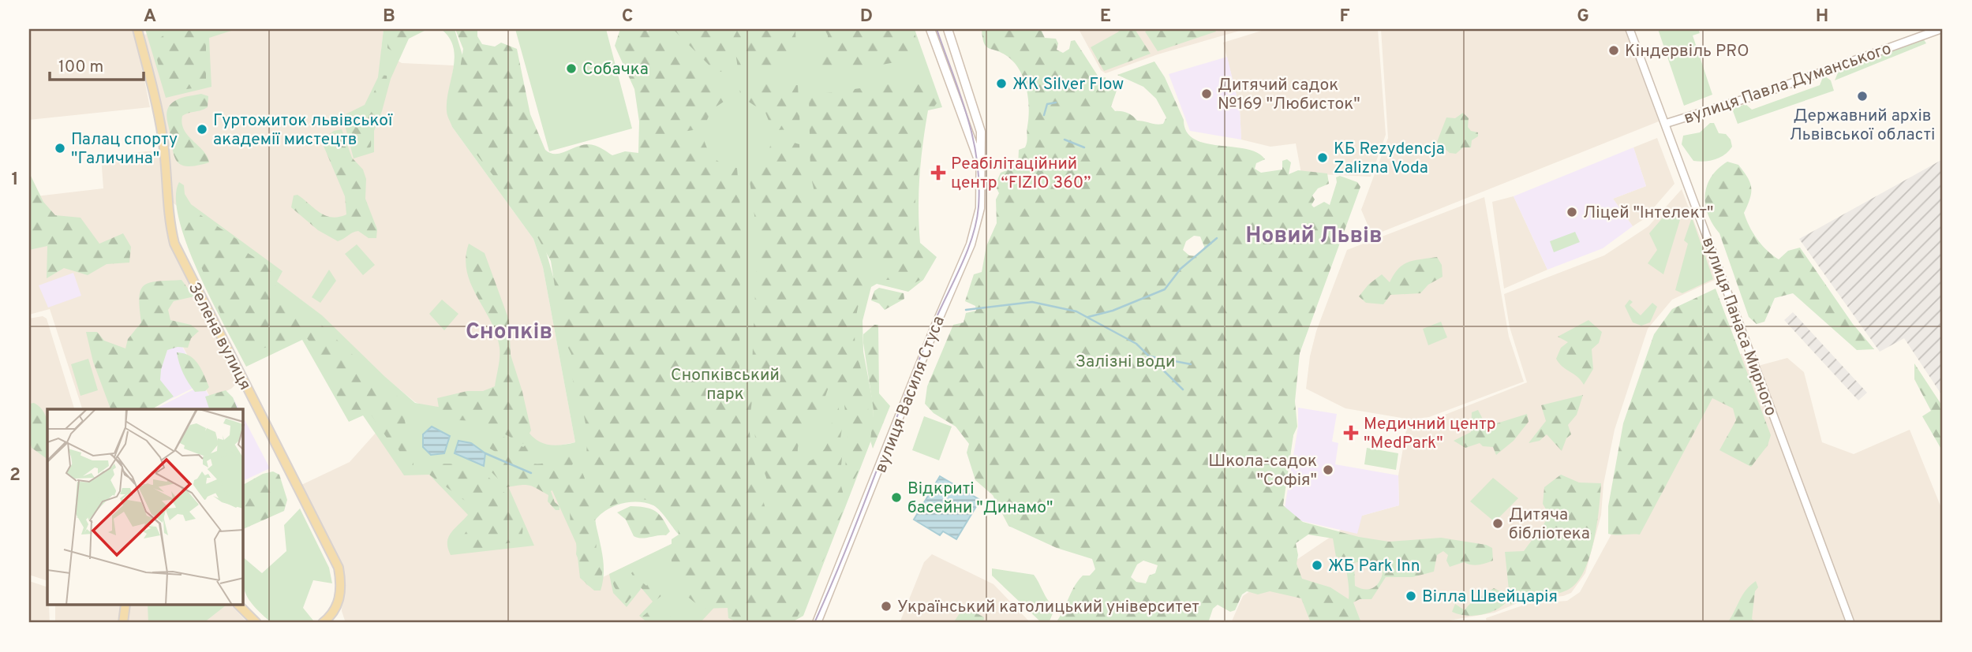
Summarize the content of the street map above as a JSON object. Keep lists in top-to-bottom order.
{
  "streets": {
    "main road": ["Зелена вулиця", "вулиця Василя Стуса"],
    "street": ["вулиця Павла Думанського", "вулиця Панаса Мирного"]
  },
  "crossings": [
    ["вулиця Павла Думанського", "вулиця Панаса Мирного"]
  ],
  "districts": ["Новий Львів", "Снопків"],
  "parks": ["Залізні води", "Снопківський парк"],
  "places": {
    "other": [
      "Кіндервіль PRO",
      "Собачка",
      "ЖК Silver Flow",
      "Дитячий садок №169 \"Любисток\"",
      "Державний архів Львівської області",
      "Гуртожиток львівської академії мистецтв",
      "Палац спорту \"Галичина\"",
      "КБ Rezydencja Zalizna Voda",
      "Ліцей \"Інтелект\"",
      "Школа-садок \"Софія\"",
      "Відкриті басейни \"Динамо\"",
      "Дитяча бібліотека",
      "ЖБ Park Inn",
      "Вілла Швейцарія",
      "Український католицький університет"
    ],
    "health": ["Реабілітаційний центр “FIZIO 360”", "Медичний центр \"MedPark\""]
  },
  "scale_bar": "100 m",
  "grid": {
    "columns": [
      "A",
      "B",
      "C",
      "D",
      "E",
      "F",
      "G",
      "H"
    ],
    "rows": ["1", "2"]
  }
}
